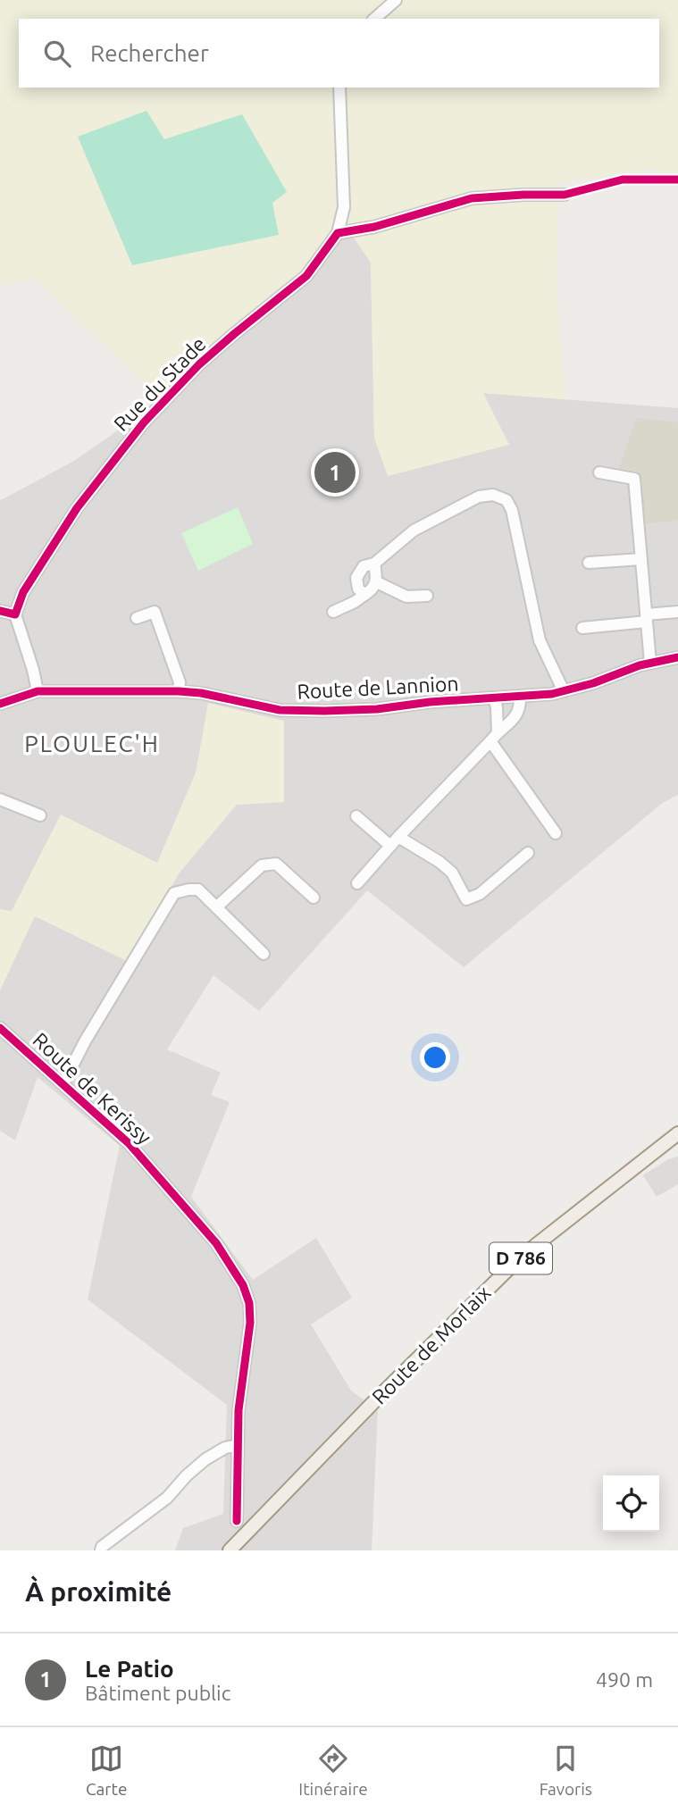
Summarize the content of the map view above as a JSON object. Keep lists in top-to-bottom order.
{
  "streets": {
    "main road": ["D 786", "Route de Morlaix"],
    "street": ["Rue du Stade", "Route de Lannion", "Route de Kerissy"]
  },
  "districts": ["PLOULEC'H"],
  "page": {
    "search": "Rechercher",
    "pins": "1",
    "heading": "À proximité",
    "list": [
      {
        "mark": "1",
        "name": "Le Patio",
        "note": "Bâtiment public",
        "value": "490 m"
      }
    ],
    "nav": ["Carte", "Itinéraire", "Favoris"]
  }
}
